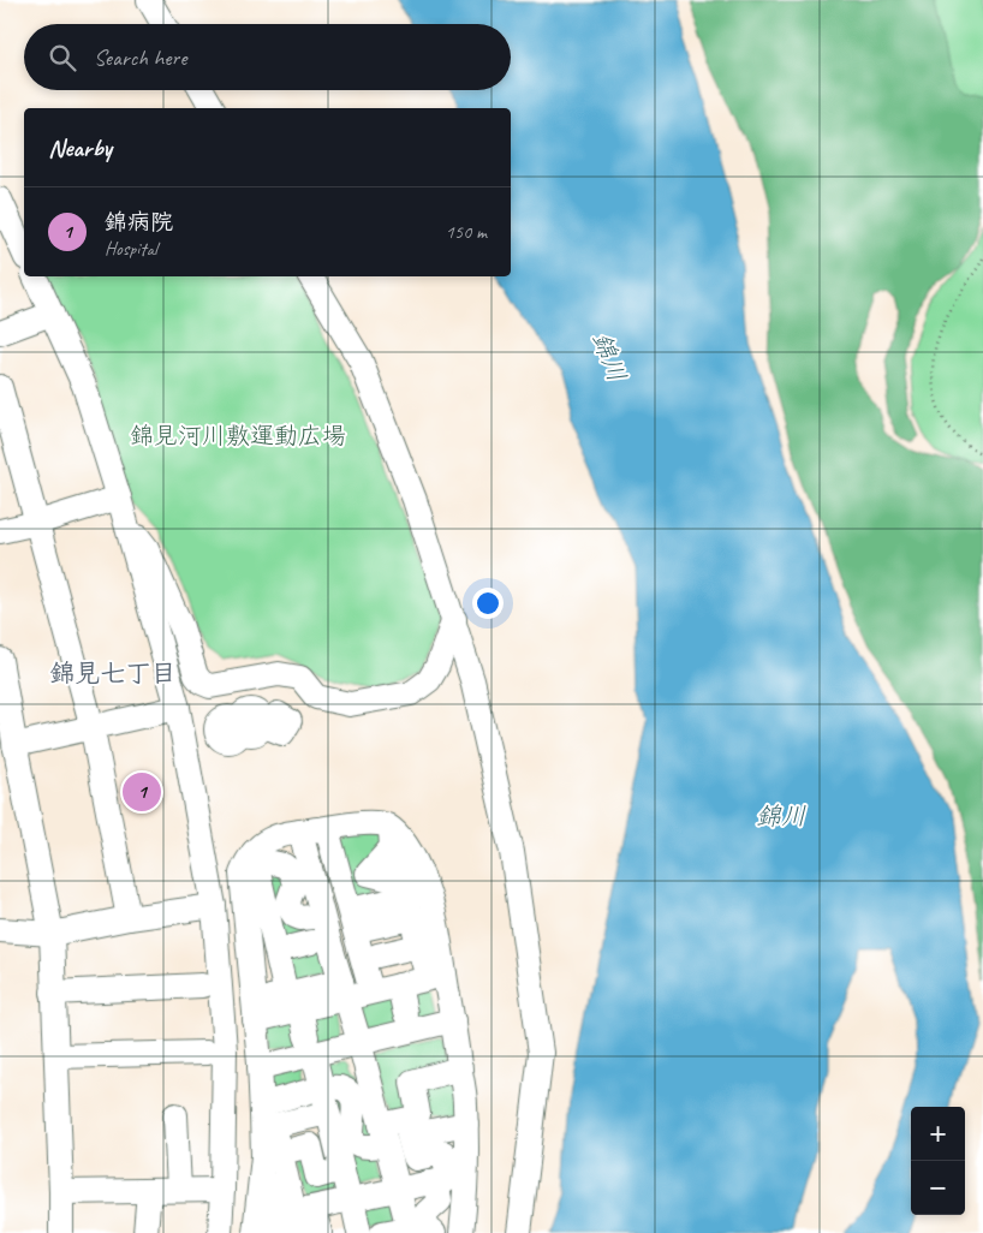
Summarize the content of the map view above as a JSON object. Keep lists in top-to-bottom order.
{
  "districts": ["錦見七丁目"],
  "water": ["錦川"],
  "parks": ["錦見河川敷運動広場"],
  "page": {
    "search": "Search here",
    "heading": "Nearby",
    "list": [
      {
        "mark": "1",
        "name": "錦病院",
        "note": "Hospital",
        "value": "150 m"
      }
    ],
    "pins": "1",
    "map_buttons": ["+", "−"]
  }
}
